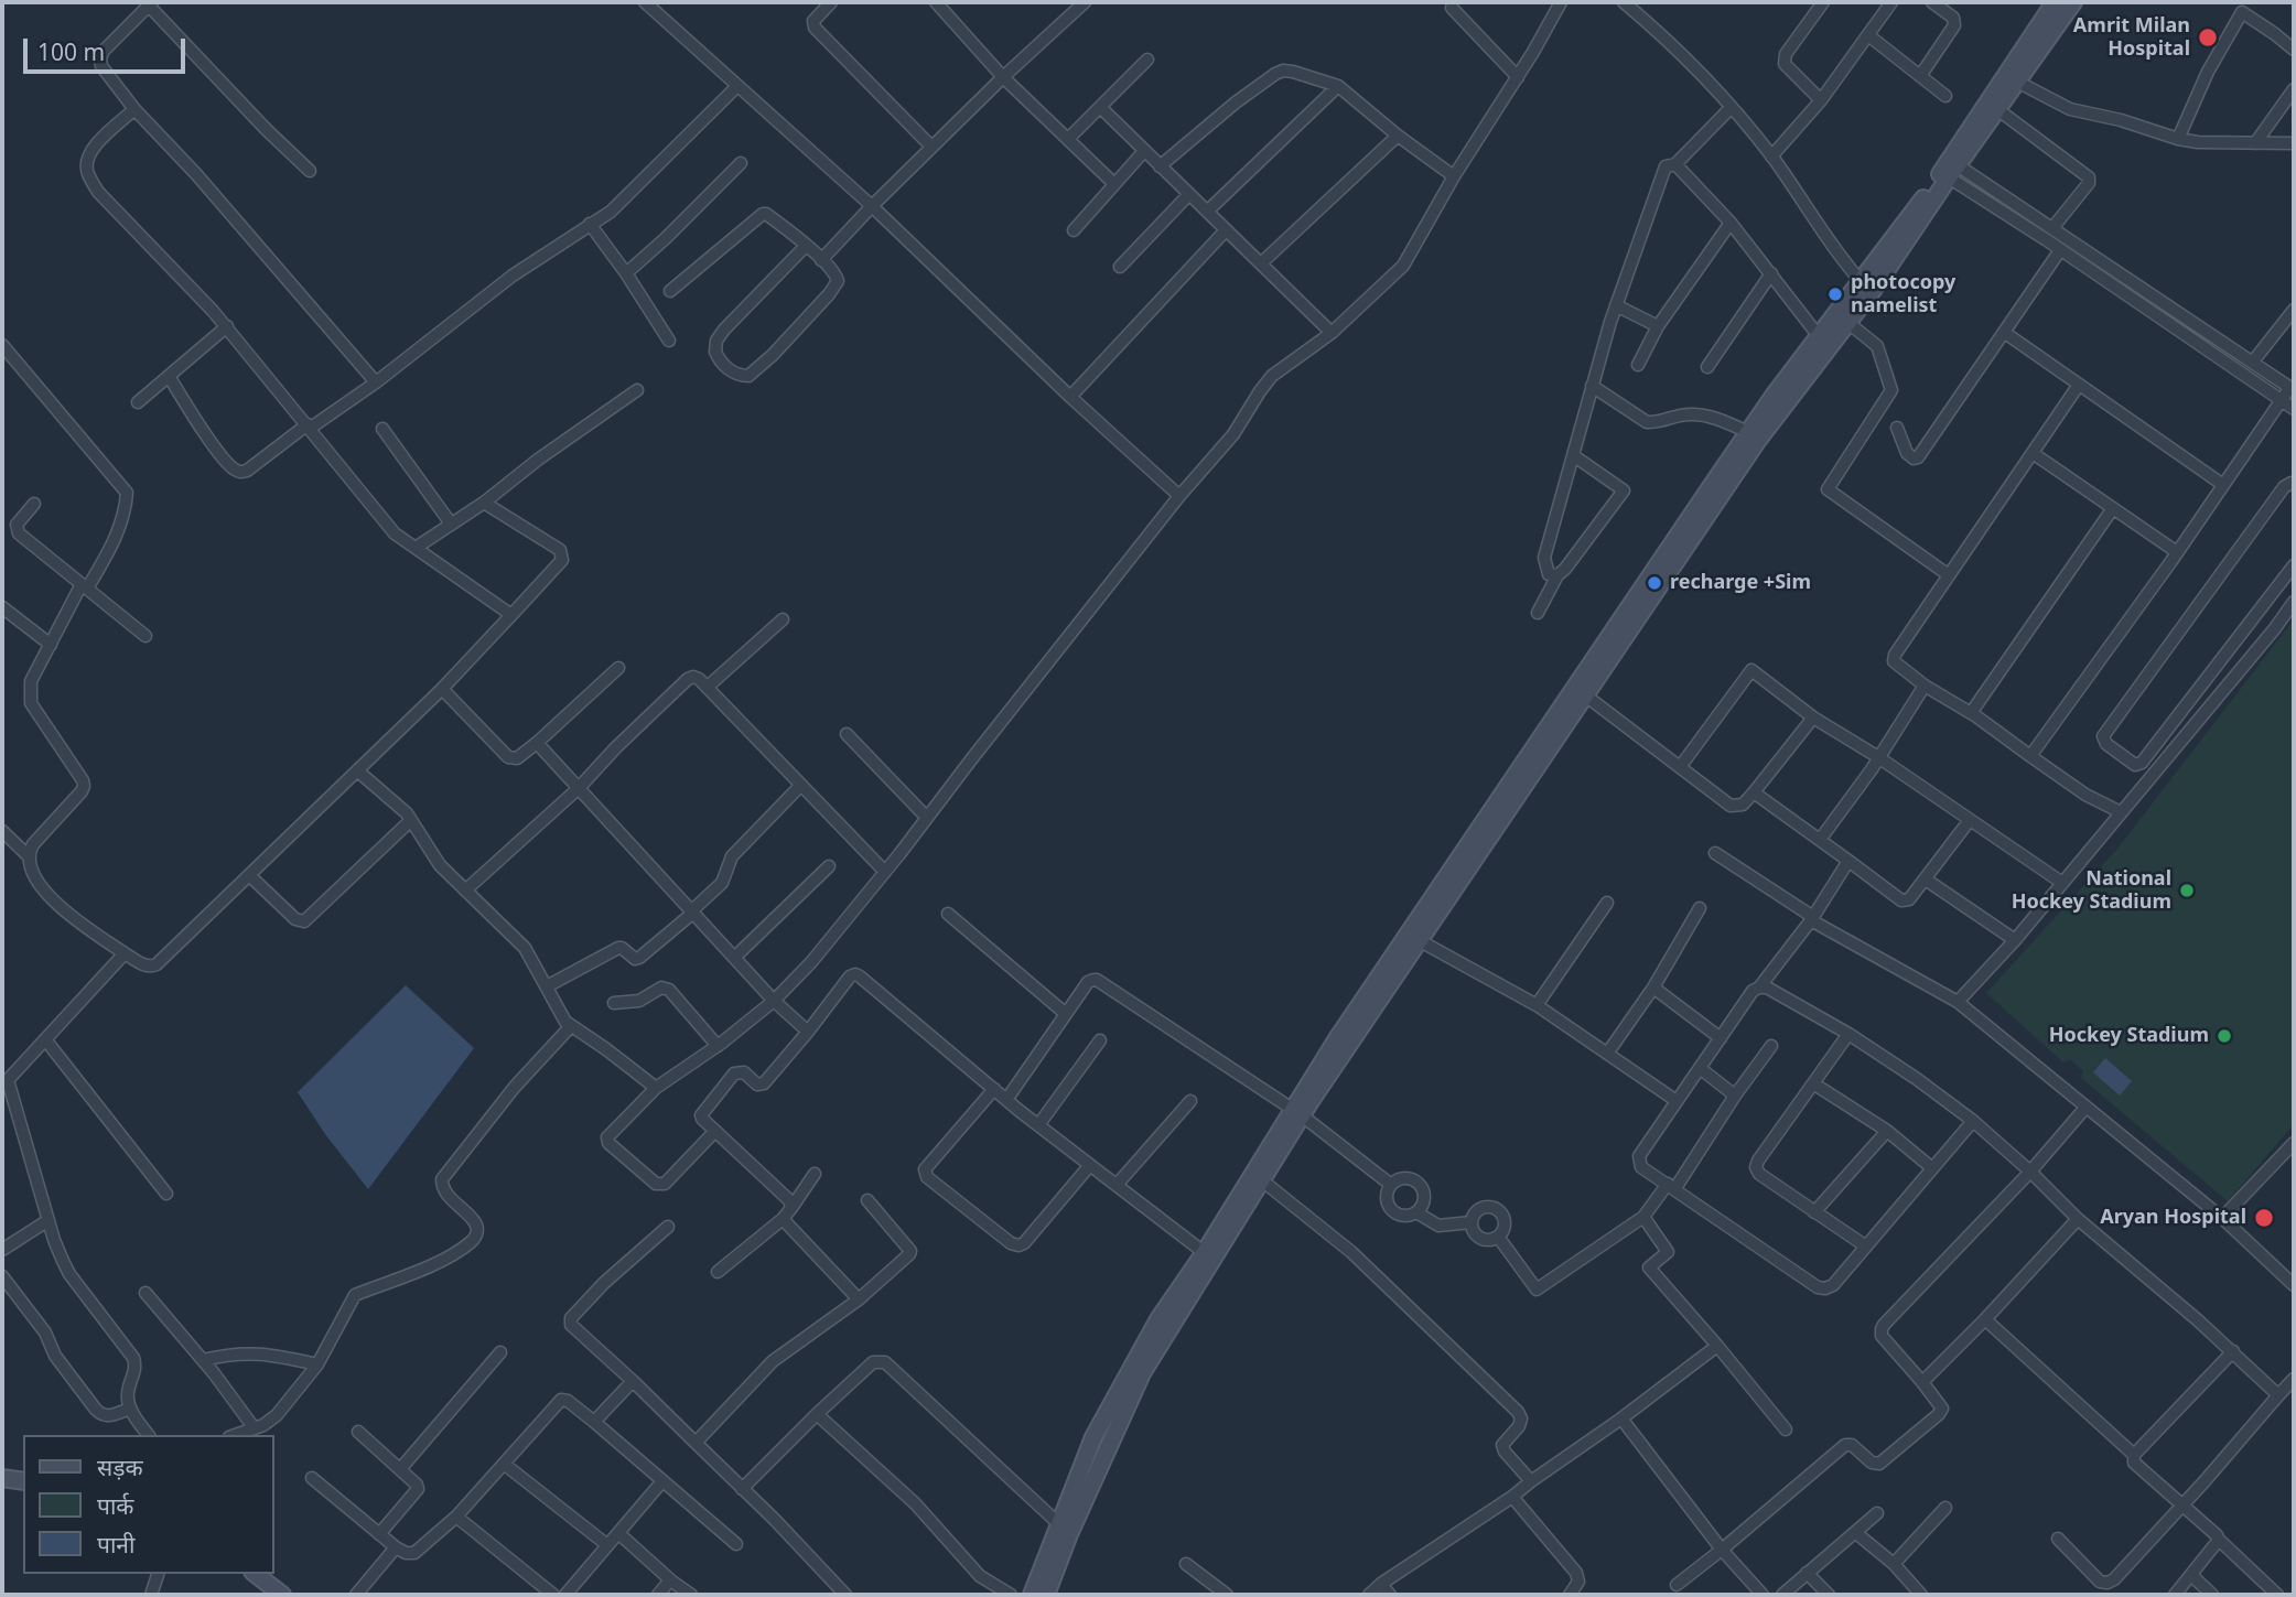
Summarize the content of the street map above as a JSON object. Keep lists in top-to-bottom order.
{
  "places": [
    "Amrit Milan Hospital",
    "photocopy namelist",
    "recharge +Sim",
    "National Hockey Stadium",
    "Hockey Stadium",
    "Aryan Hospital"
  ],
  "legend": ["सड़क", "पार्क", "पानी"],
  "scale_bar": "100 m"
}
